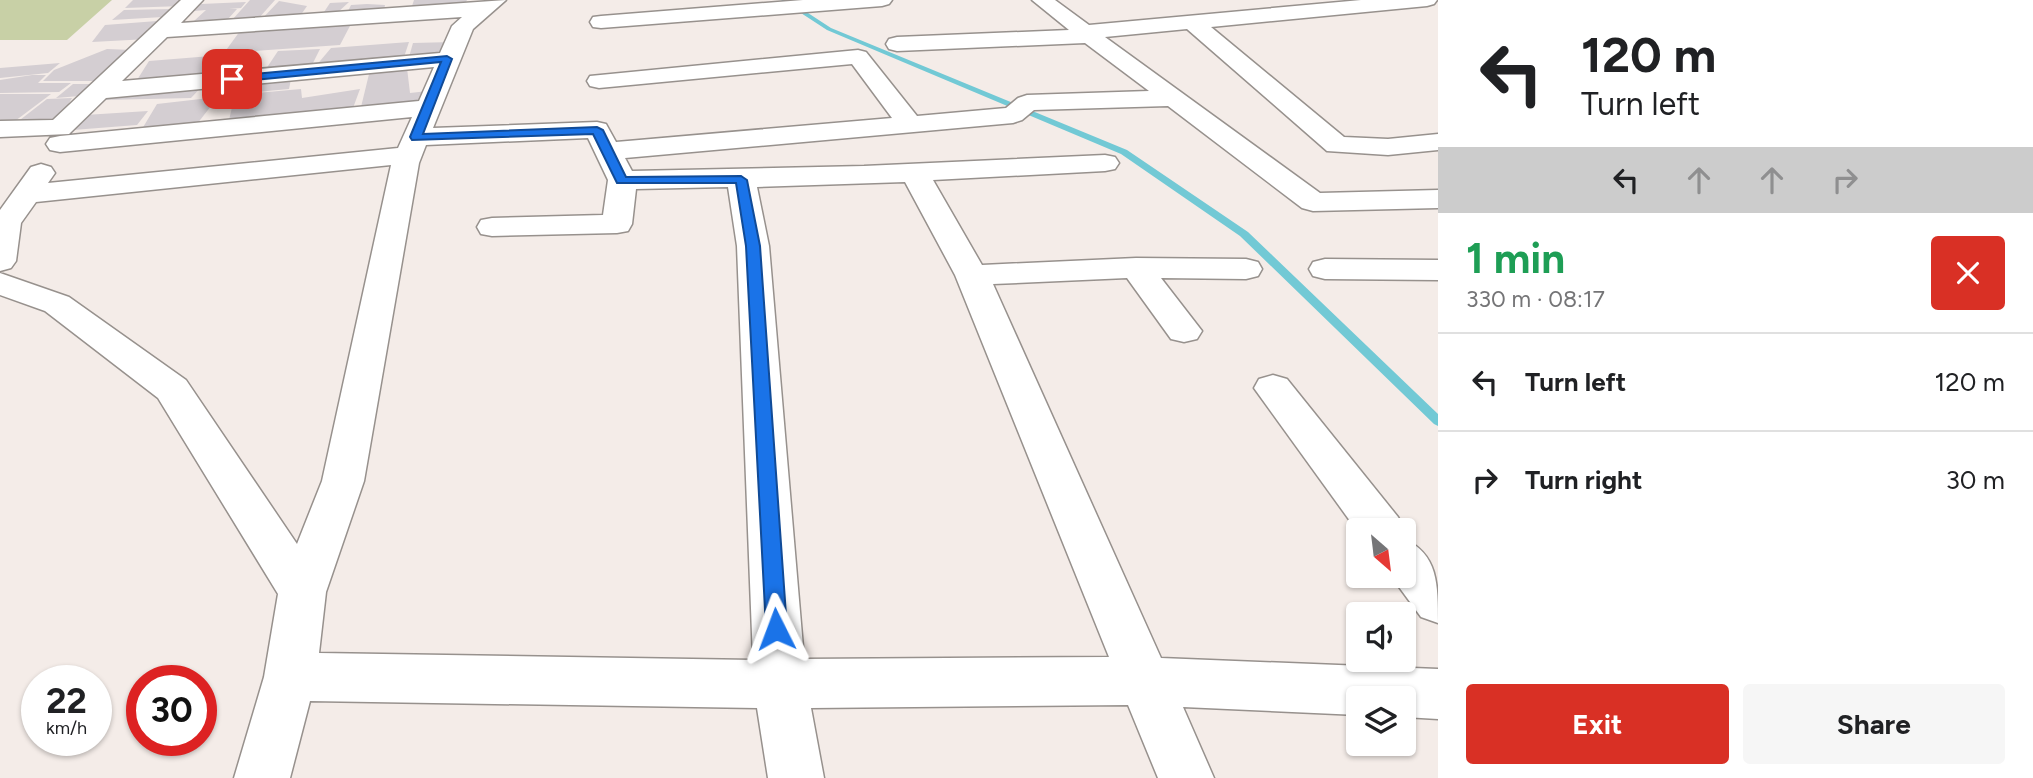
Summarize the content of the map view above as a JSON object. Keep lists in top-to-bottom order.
{
  "north": "bottom right",
  "page": {
    "turn": ["120 m", "Turn left"],
    "heading": ["1 min", "330 m · 08:17"],
    "list": [
      {
        "name": "Turn left",
        "value": "120 m"
      },
      {
        "name": "Turn right",
        "value": "30 m"
      }
    ],
    "speed": "22 km/h",
    "limit": "30",
    "buttons": ["Exit", "Share"]
  }
}
